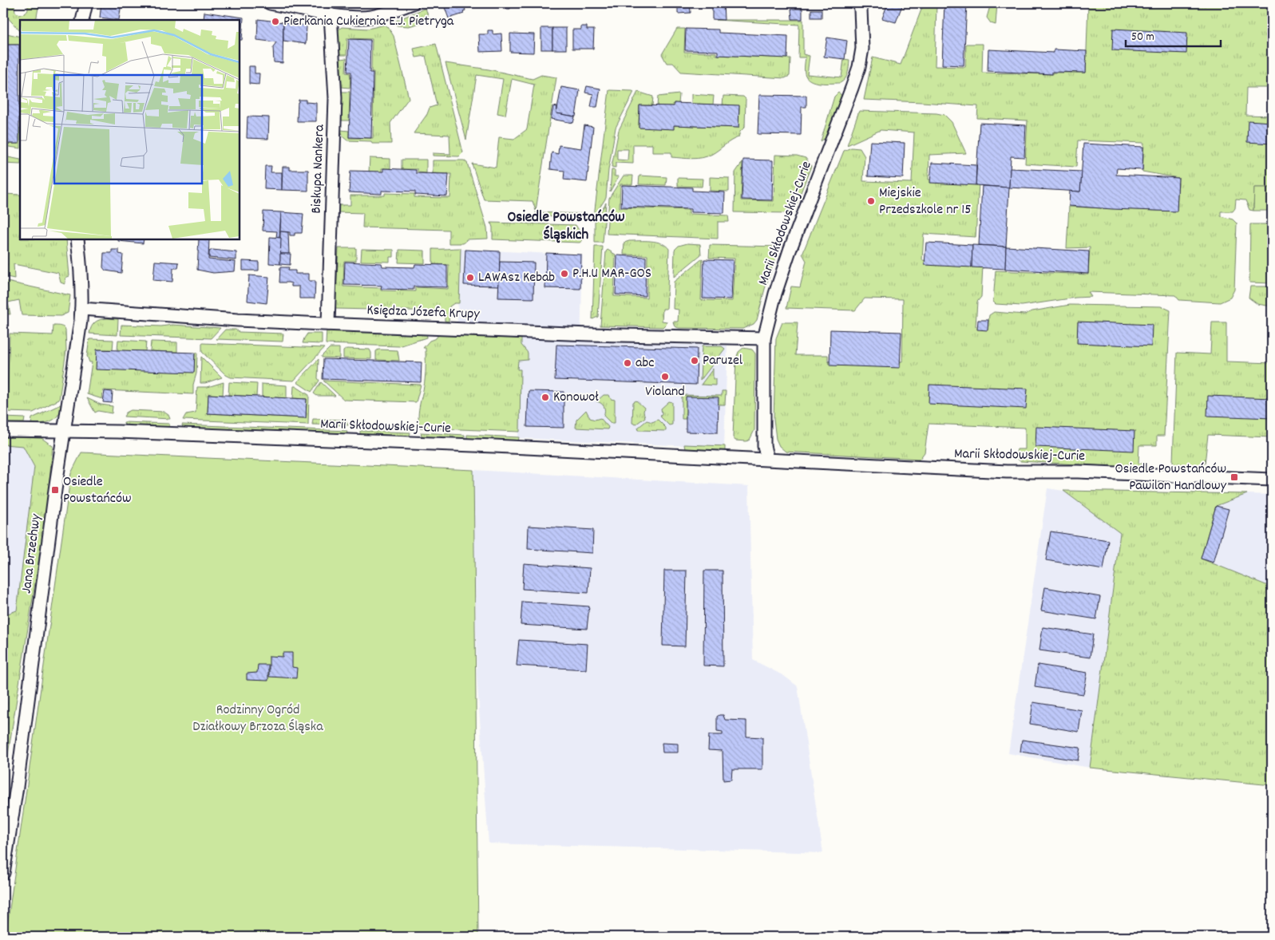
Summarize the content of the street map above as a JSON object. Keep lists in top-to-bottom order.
{
  "streets": {
    "street": [
      "Biskupa Nankera",
      "Marii Skłodowskiej-Curie",
      "Księdza Józefa Krupy",
      "Jana Brzechwy"
    ]
  },
  "crossings": [
    ["Biskupa Nankera", "Księdza Józefa Krupy"],
    ["Marii Skłodowskiej-Curie", "Księdza Józefa Krupy"],
    ["Marii Skłodowskiej-Curie", "Jana Brzechwy"],
    ["Księdza Józefa Krupy", "Jana Brzechwy"]
  ],
  "districts": ["Osiedle Powstańców Śląskich"],
  "parks": ["Rodzinny Ogród Działkowy Brzoza Śląska"],
  "places": {
    "other": [
      "Pierkania Cukiernia E.J. Pietryga",
      "Miejskie Przedszkole nr 15",
      "P.H.U MAR-GOS",
      "LAWAsz Kebab",
      "Paruzel",
      "abc",
      "Violand",
      "Konowoł"
    ],
    "transit": ["Osiedle Powstańców Pawilon Handlowy", "Osiedle Powstańców"]
  },
  "scale_bar": "50 m"
}
